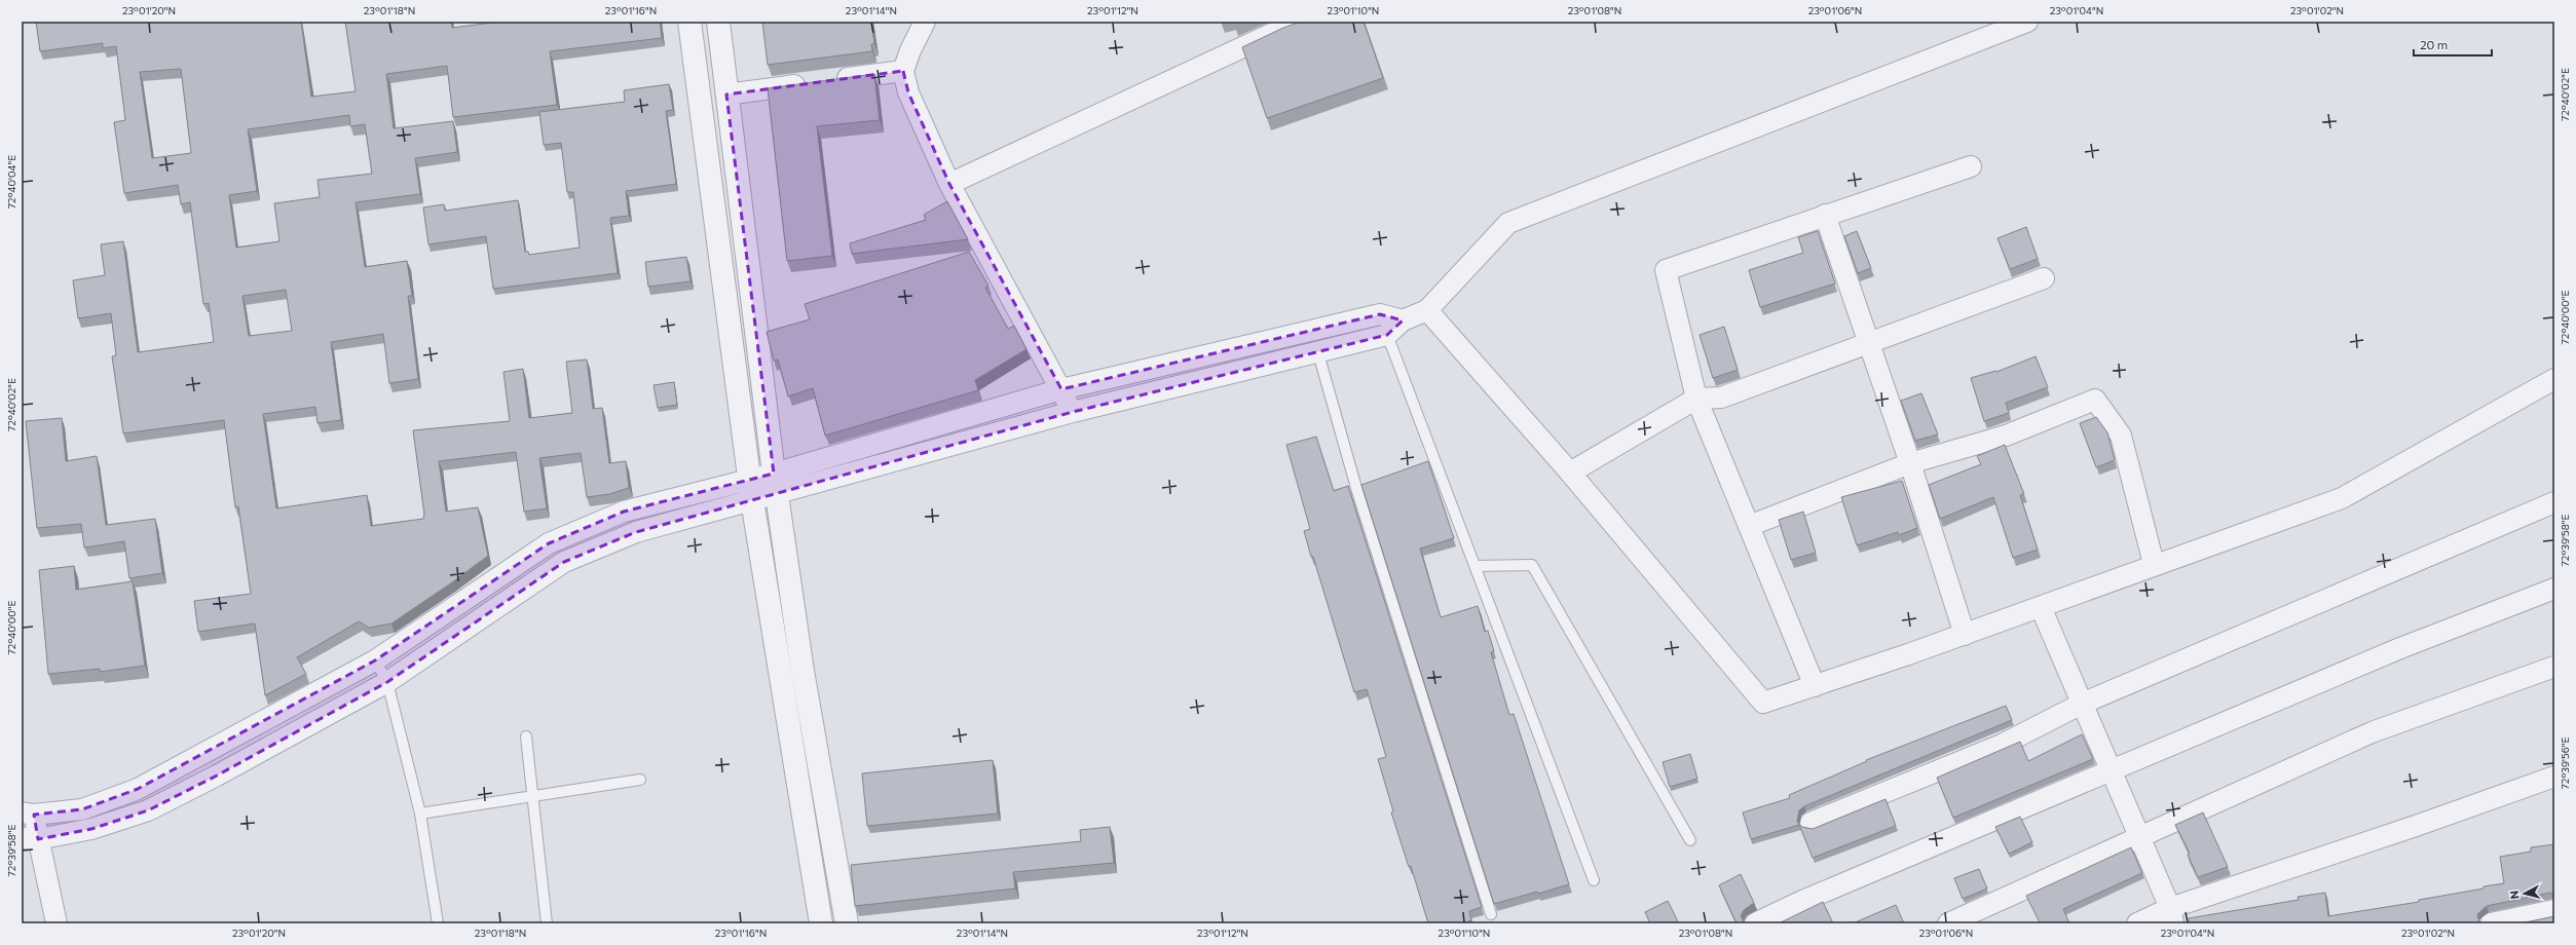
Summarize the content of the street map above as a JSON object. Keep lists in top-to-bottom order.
{
  "scale_bar": "20 m",
  "north": "left",
  "coordinates": [
    "23°01'20\"N",
    "23°01'18\"N",
    "23°01'16\"N",
    "23°01'14\"N",
    "23°01'12\"N",
    "23°01'10\"N",
    "23°01'08\"N",
    "23°01'06\"N",
    "23°01'04\"N",
    "23°01'02\"N",
    "72°40'02\"E",
    "72°40'04\"E",
    "72°40'00\"E",
    "72°39'58\"E",
    "72°39'56\"E"
  ]
}
